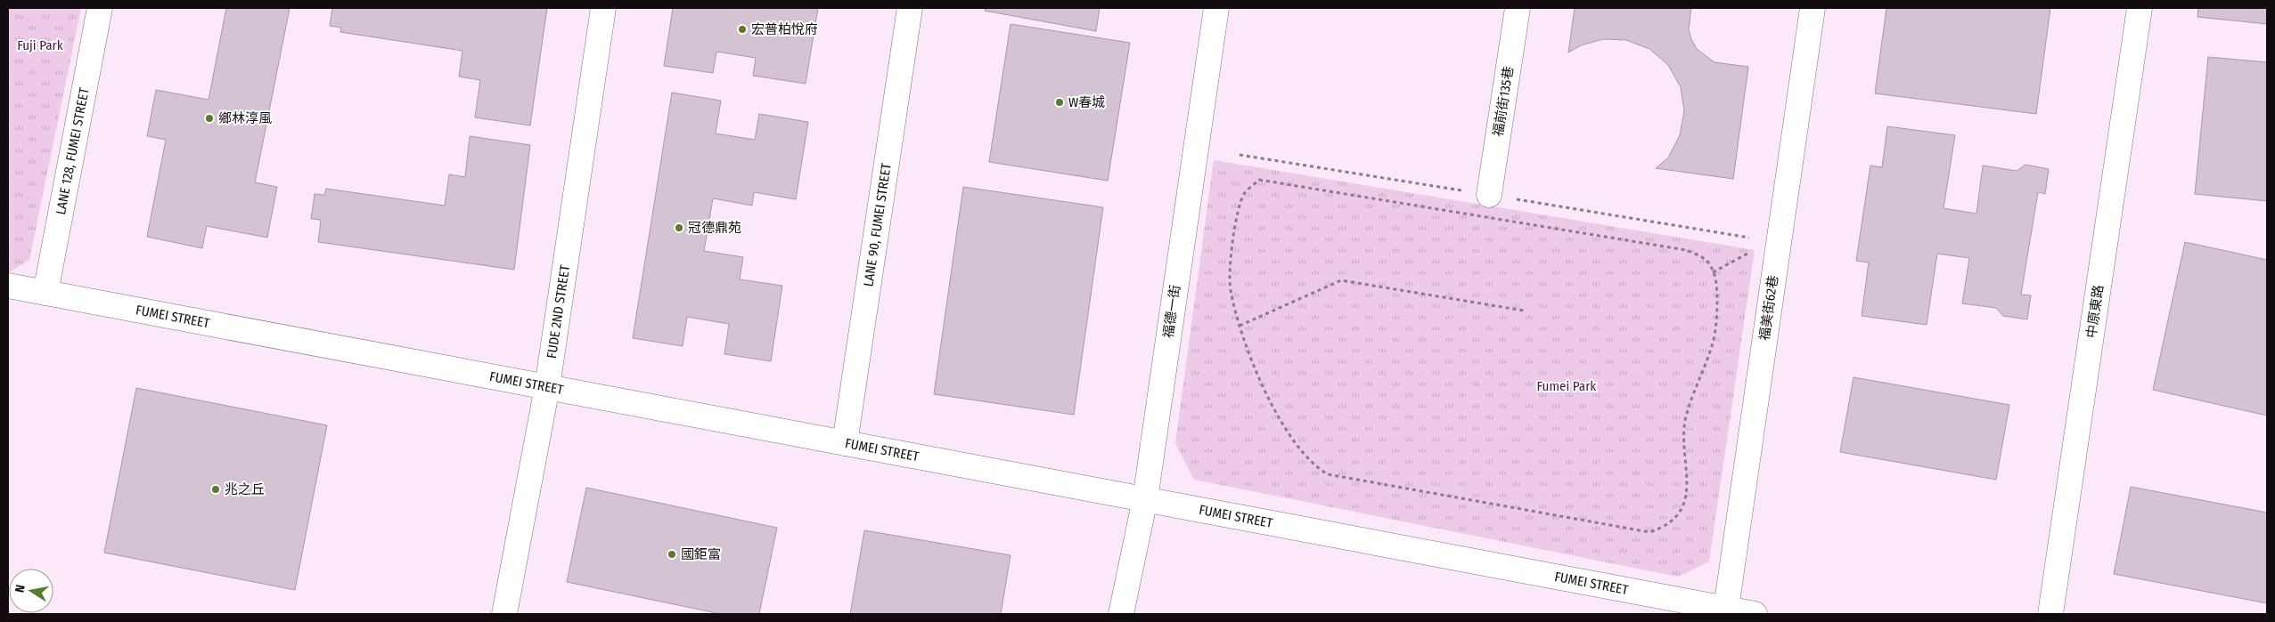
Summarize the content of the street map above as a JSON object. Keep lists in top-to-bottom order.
{
  "streets": {
    "street": [
      "福前街135巷",
      "LANE 128, FUMEI STREET",
      "LANE 90, FUMEI STREET",
      "福美街62巷",
      "FUDE 2ND STREET",
      "福德一街",
      "中原東路",
      "FUMEI STREET"
    ]
  },
  "crossings": [
    ["LANE 128, FUMEI STREET", "FUMEI STREET"],
    ["LANE 90, FUMEI STREET", "FUMEI STREET"],
    ["福美街62巷", "FUMEI STREET"],
    ["FUDE 2ND STREET", "FUMEI STREET"],
    ["福德一街", "FUMEI STREET"]
  ],
  "parks": ["Fuji Park", "Fumei Park"],
  "places": [
    "宏普柏悅府",
    "W春城",
    "鄉林淳風",
    "冠德鼎苑",
    "兆之丘",
    "國鉅富"
  ],
  "north": "left"
}
